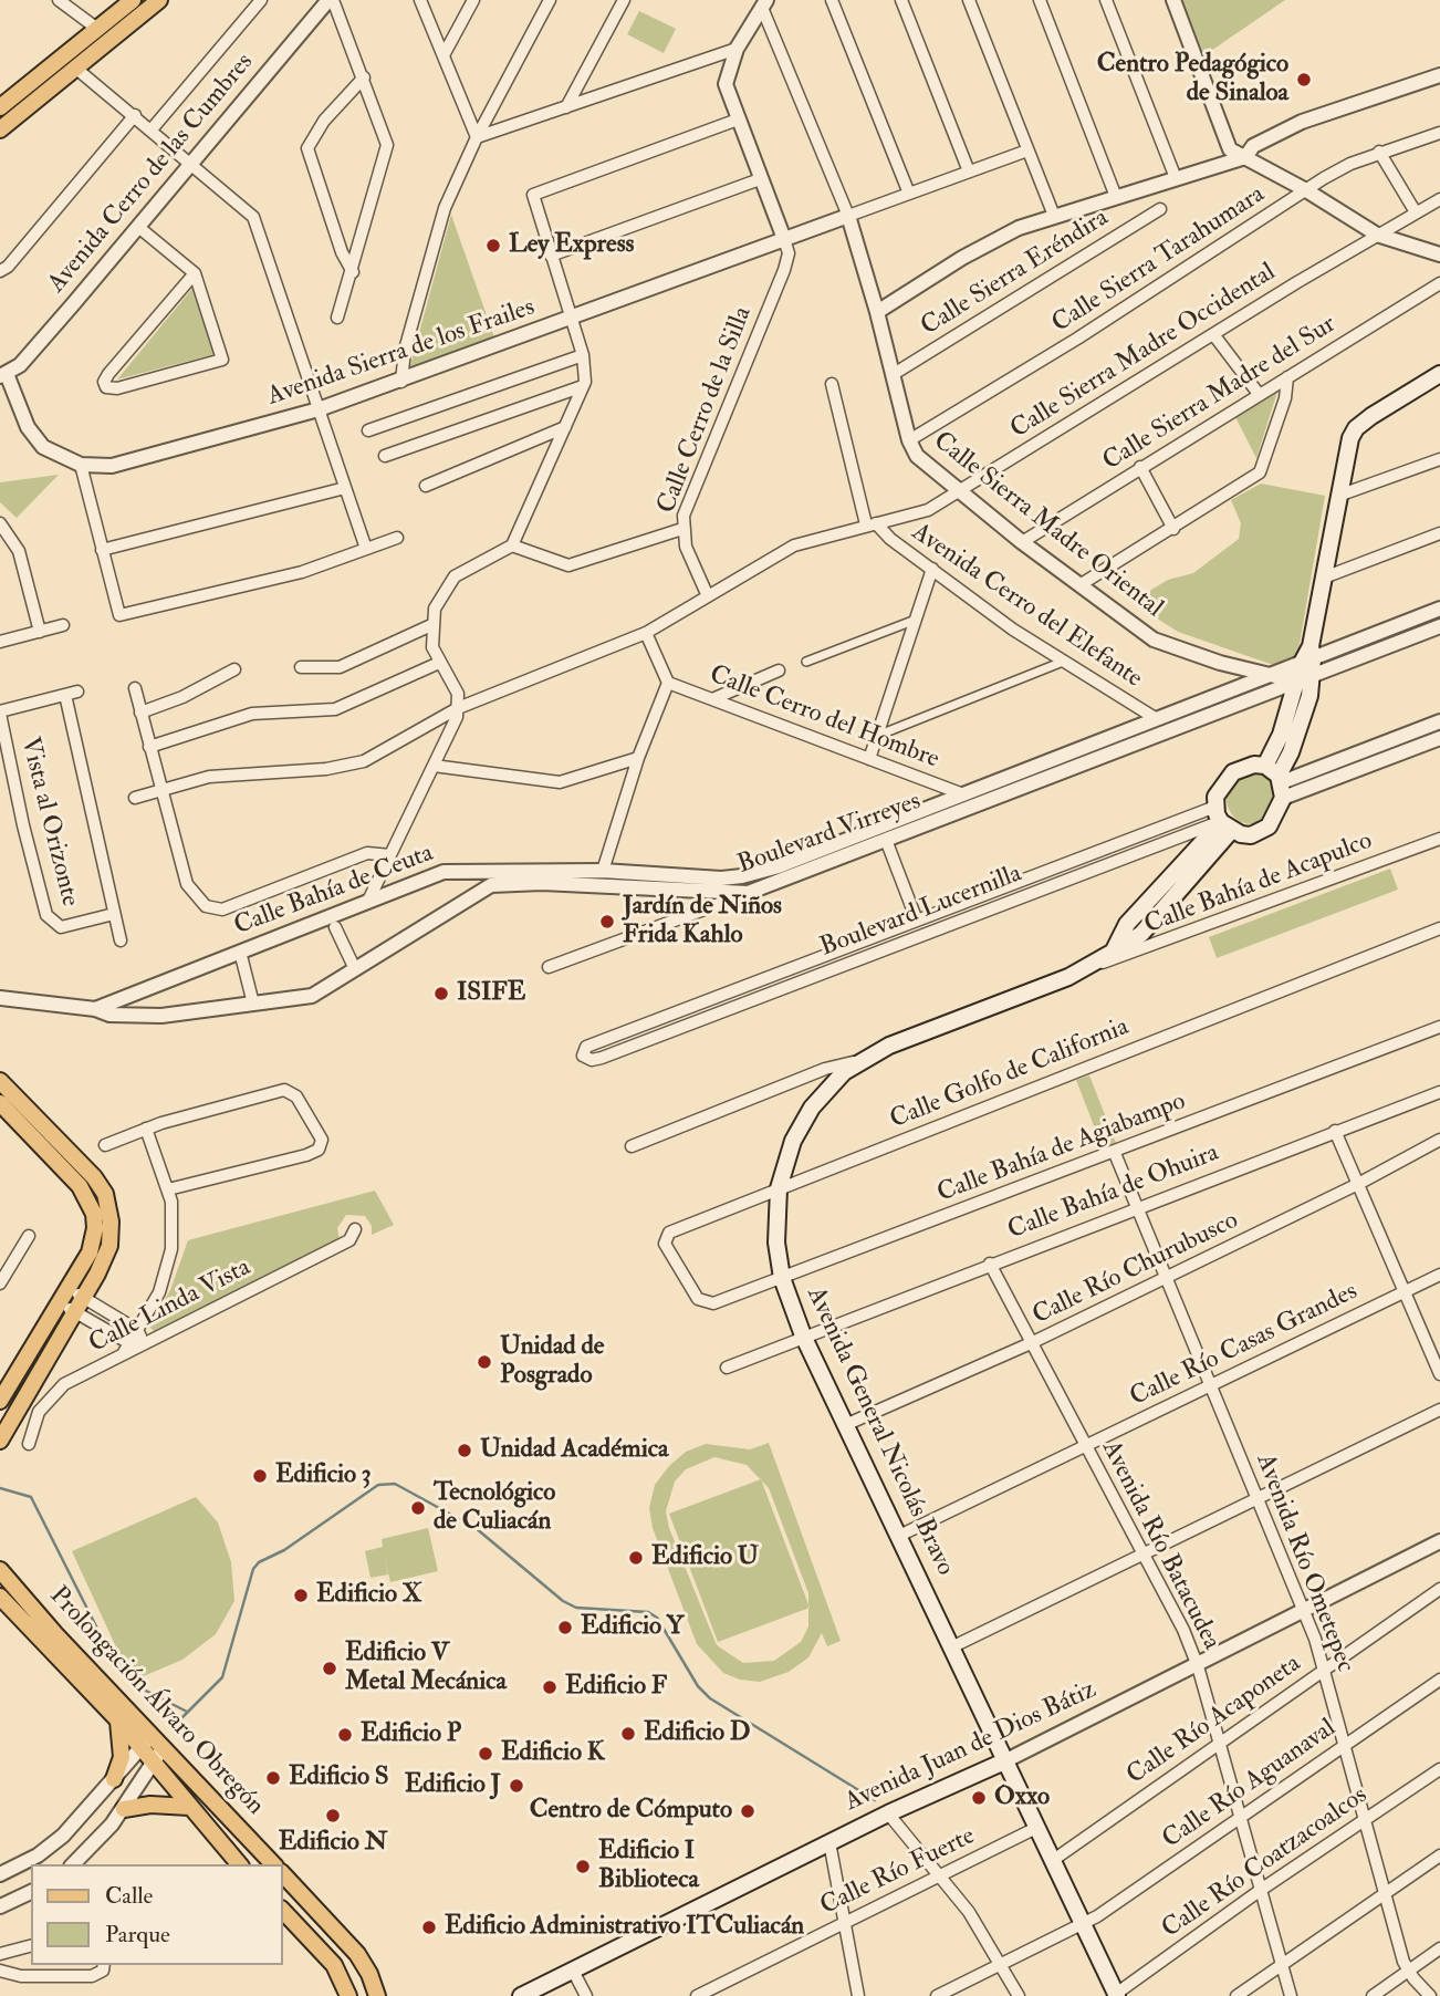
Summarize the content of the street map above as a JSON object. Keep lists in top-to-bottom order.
{
  "streets": {
    "main road": ["Avenida General Nicolás Bravo", "Prolongación Álvaro Obregón", "Avenida Juan de Dios Bátiz"],
    "street": [
      "Avenida Cerro de las Cumbres",
      "Calle Sierra Tarahumara",
      "Calle Sierra Eréndira",
      "Calle Sierra Madre Occidental",
      "Avenida Sierra de los Frailes",
      "Calle Sierra Madre del Sur",
      "Calle Cerro de la Silla",
      "Calle Sierra Madre Oriental",
      "Avenida Cerro del Elefante",
      "Calle Cerro del Hombre",
      "Vista al Orizonte",
      "Boulevard Virreyes",
      "Calle Bahía de Acapulco",
      "Calle Bahía de Ceuta",
      "Boulevard Lucernilla",
      "Calle Golfo de California",
      "Calle Bahía de Agiabampo",
      "Calle Bahía de Ohuira",
      "Calle Río Churubusco",
      "Calle Linda Vista",
      "Calle Río Casas Grandes",
      "Avenida Río Batacudea",
      "Avenida Río Ometepec",
      "Calle Río Acaponeta",
      "Calle Río Aguanaval",
      "Calle Río Coatzacoalcos",
      "Calle Río Fuerte"
    ]
  },
  "crossings": [
    ["Avenida Cerro de las Cumbres", "Avenida Sierra de los Frailes"],
    ["Calle Sierra Tarahumara", "Calle Sierra Madre Oriental"],
    ["Calle Sierra Eréndira", "Calle Sierra Madre Oriental"],
    ["Calle Sierra Madre Occidental", "Calle Cerro de la Silla"],
    ["Calle Sierra Madre Occidental", "Calle Sierra Madre Oriental"],
    ["Calle Sierra Madre Occidental", "Avenida Cerro del Elefante"],
    ["Avenida Sierra de los Frailes", "Calle Cerro de la Silla"],
    ["Avenida Sierra de los Frailes", "Calle Sierra Madre Oriental"],
    ["Calle Sierra Madre del Sur", "Calle Sierra Madre Oriental"],
    ["Calle Sierra Madre Oriental", "Boulevard Virreyes"],
    ["Avenida Cerro del Elefante", "Boulevard Virreyes"],
    ["Calle Cerro del Hombre", "Boulevard Virreyes"],
    ["Boulevard Virreyes", "Calle Bahía de Ceuta"],
    ["Calle Bahía de Acapulco", "Avenida General Nicolás Bravo"],
    ["Boulevard Lucernilla", "Avenida General Nicolás Bravo"],
    ["Calle Golfo de California", "Calle Bahía de Agiabampo"],
    ["Calle Golfo de California", "Avenida General Nicolás Bravo"],
    ["Calle Bahía de Agiabampo", "Avenida General Nicolás Bravo"],
    ["Calle Bahía de Agiabampo", "Avenida Río Ometepec"],
    ["Calle Bahía de Ohuira", "Avenida General Nicolás Bravo"],
    ["Calle Bahía de Ohuira", "Avenida Río Batacudea"],
    ["Calle Bahía de Ohuira", "Avenida Río Ometepec"],
    ["Calle Río Churubusco", "Avenida General Nicolás Bravo"],
    ["Calle Río Churubusco", "Avenida Río Batacudea"],
    ["Calle Río Churubusco", "Avenida Río Ometepec"],
    ["Calle Río Casas Grandes", "Avenida General Nicolás Bravo"],
    ["Calle Río Casas Grandes", "Avenida Río Batacudea"],
    ["Calle Río Casas Grandes", "Avenida Río Ometepec"],
    ["Avenida General Nicolás Bravo", "Calle Río Acaponeta"],
    ["Avenida General Nicolás Bravo", "Avenida Juan de Dios Bátiz"],
    ["Avenida General Nicolás Bravo", "Calle Río Aguanaval"],
    ["Avenida General Nicolás Bravo", "Calle Río Coatzacoalcos"],
    ["Avenida General Nicolás Bravo", "Calle Río Fuerte"],
    ["Avenida Río Batacudea", "Calle Río Acaponeta"],
    ["Avenida Río Batacudea", "Avenida Juan de Dios Bátiz"],
    ["Avenida Río Batacudea", "Calle Río Aguanaval"],
    ["Avenida Río Batacudea", "Calle Río Coatzacoalcos"],
    ["Avenida Río Ometepec", "Calle Río Acaponeta"],
    ["Avenida Río Ometepec", "Avenida Juan de Dios Bátiz"],
    ["Avenida Río Ometepec", "Calle Río Aguanaval"],
    ["Avenida Río Ometepec", "Calle Río Coatzacoalcos"]
  ],
  "places": [
    "Centro Pedagógico de Sinaloa",
    "Ley Express",
    "Jardín de Niños Frida Kahlo",
    "ISIFE",
    "Unidad de Posgrado",
    "Unidad Académica",
    "Edificio 3",
    "Tecnológico de Culiacán",
    "Edificio U",
    "Edificio X",
    "Edificio Y",
    "Edificio V Metal Mecánica",
    "Edificio F",
    "Edificio D",
    "Edificio P",
    "Edificio K",
    "Edificio S",
    "Edificio J",
    "Oxxo",
    "Centro de Cómputo",
    "Edificio N",
    "Edificio I Biblioteca",
    "Edificio Administrativo ITCuliacán"
  ],
  "legend": ["Calle", "Parque"]
}
